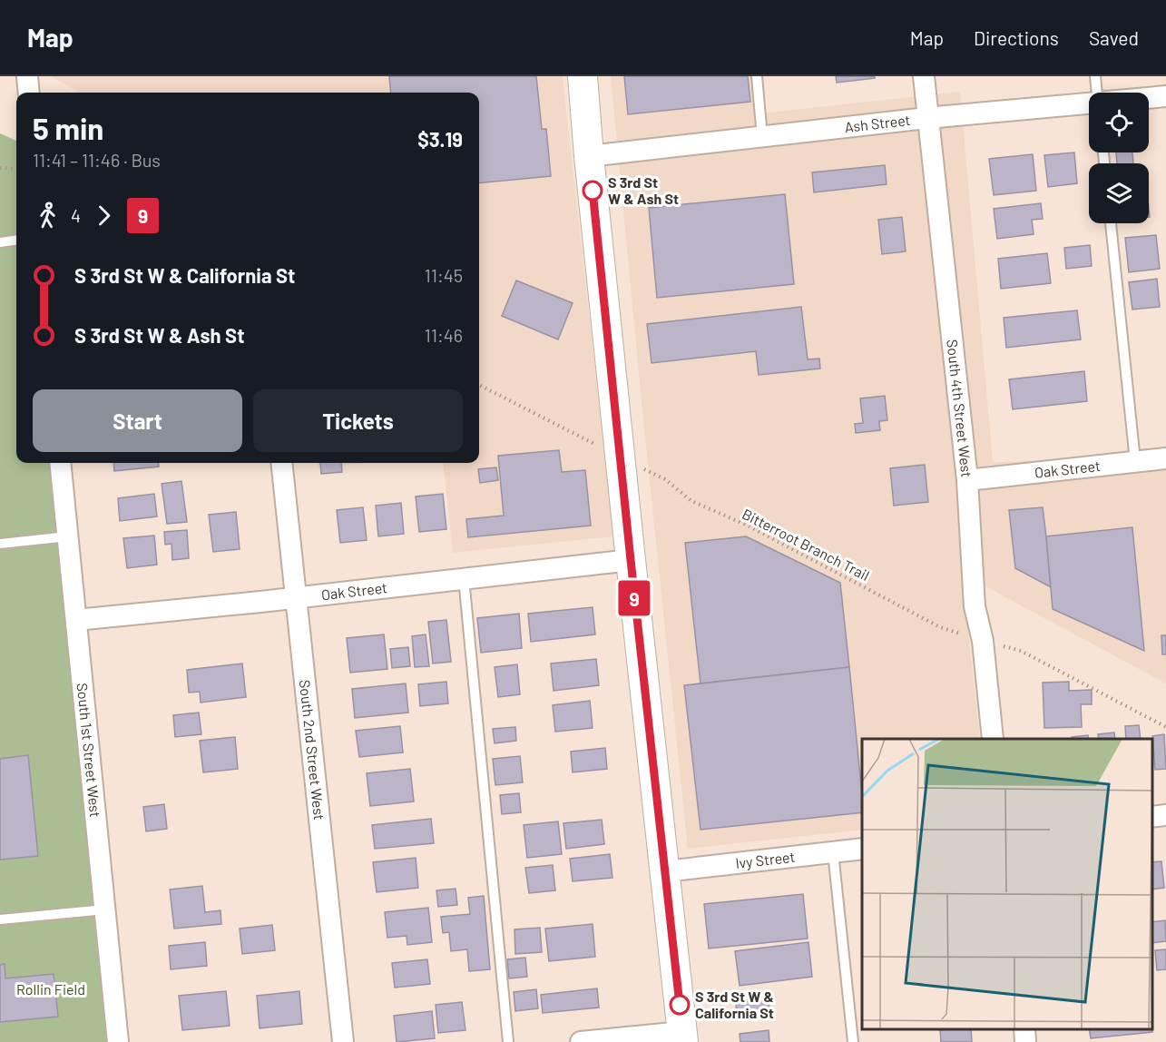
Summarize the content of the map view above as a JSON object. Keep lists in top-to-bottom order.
{
  "streets": {
    "street": [
      "Ash Street",
      "South 4th Street West",
      "Oak Street",
      "South 1st Street West",
      "South 2nd Street West",
      "Ivy Street"
    ],
    "path": ["Bitterroot Branch Trail"]
  },
  "crossings": [
    ["Ash Street", "South 4th Street West"],
    ["South 4th Street West", "Oak Street"],
    ["Oak Street", "South 1st Street West"],
    ["Oak Street", "South 2nd Street West"]
  ],
  "parks": ["Rollin Field"],
  "places": ["S 3rd St W & Ash St", "S 3rd St W & California St"],
  "lines": ["bus line 9"],
  "page": {
    "header": "Map",
    "nav": ["Map", "Directions", "Saved"],
    "on_map": "9",
    "heading": ["5 min", "11:41 – 11:46 · Bus", "$3.19"],
    "legs": ["4", "9"],
    "list": [
      {
        "name": "S 3rd St W & California St",
        "value": "11:45"
      },
      {
        "name": "S 3rd St W & Ash St",
        "value": "11:46"
      }
    ],
    "buttons": ["Start", "Tickets"]
  }
}
